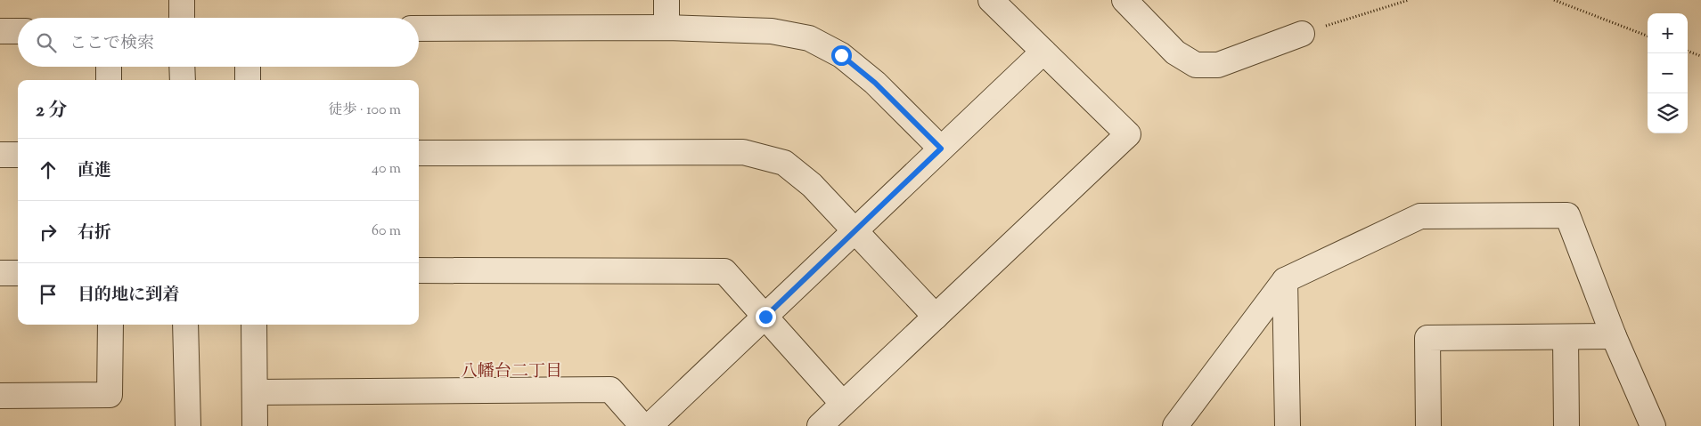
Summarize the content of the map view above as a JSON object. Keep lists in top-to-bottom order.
{
  "districts": ["八幡台二丁目"],
  "page": {
    "map_buttons": ["+", "−"],
    "search": "ここで検索",
    "heading": ["2 分", "徒歩 · 100 m"],
    "list": [
      ["直進", "40 m"],
      ["右折", "60 m"],
      "目的地に到着"
    ]
  }
}
